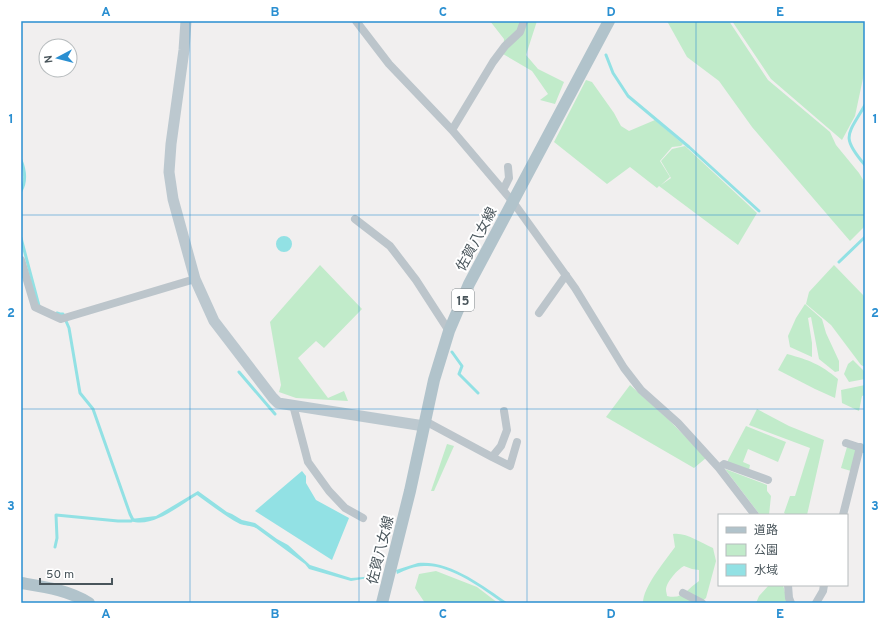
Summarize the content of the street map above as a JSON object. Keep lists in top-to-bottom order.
{
  "streets": {
    "main road": ["佐賀八女線", "15"]
  },
  "legend": ["道路", "公園", "水域"],
  "scale_bar": "50 m",
  "north": "left",
  "grid": {
    "columns": [
      "A",
      "B",
      "C",
      "D",
      "E"
    ],
    "rows": ["1", "2", "3"]
  }
}
